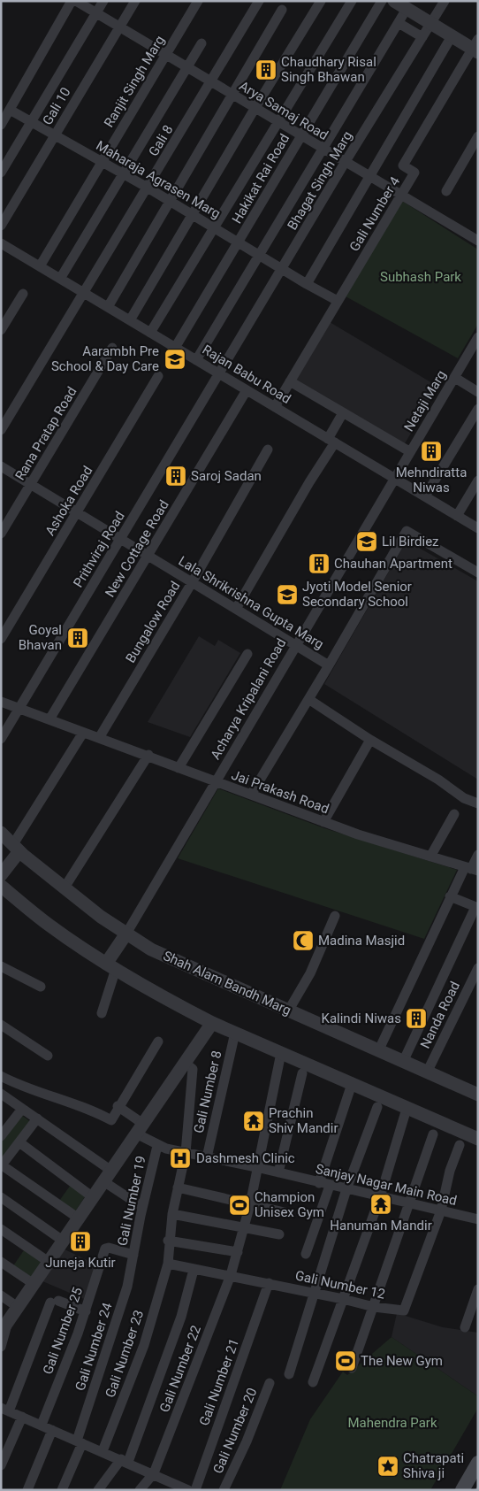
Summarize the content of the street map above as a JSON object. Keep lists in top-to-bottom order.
{
  "streets": {
    "street": [
      "Ranjit Singh Marg",
      "Gali 10",
      "Arya Samaj Road",
      "Gali 8",
      "Hakikat Rai Road",
      "Maharaja Agrasen Marg",
      "Bhagat Singh Marg",
      "Gali Number 4",
      "Rajan Babu Road",
      "Netaji Marg",
      "Rana Pratap Road",
      "Ashoka Road",
      "New Cottage Road",
      "Prithviraj Road",
      "Lala Shrikrishna Gupta Marg",
      "Bungalow Road",
      "Acharya Kripalani Road",
      "Jai Prakash Road",
      "Shah Alam Bandh Marg",
      "Nanda Road",
      "Gali Number 8",
      "Sanjay Nagar Main Road",
      "Gali Number 19",
      "Gali Number 12",
      "Gali Number 25",
      "Gali Number 24",
      "Gali Number 23",
      "Gali Number 22",
      "Gali Number 21",
      "Gali Number 20"
    ]
  },
  "crossings": [
    ["Ranjit Singh Marg", "Arya Samaj Road"],
    ["Ranjit Singh Marg", "Maharaja Agrasen Marg"],
    ["Ranjit Singh Marg", "Rajan Babu Road"],
    ["Gali 10", "Arya Samaj Road"],
    ["Gali 10", "Maharaja Agrasen Marg"],
    ["Arya Samaj Road", "Gali 8"],
    ["Arya Samaj Road", "Hakikat Rai Road"],
    ["Arya Samaj Road", "Bhagat Singh Marg"],
    ["Arya Samaj Road", "Gali Number 4"],
    ["Gali 8", "Maharaja Agrasen Marg"],
    ["Gali 8", "Rajan Babu Road"],
    ["Hakikat Rai Road", "Maharaja Agrasen Marg"],
    ["Hakikat Rai Road", "Rajan Babu Road"],
    ["Maharaja Agrasen Marg", "Bhagat Singh Marg"],
    ["Maharaja Agrasen Marg", "Gali Number 4"],
    ["Bhagat Singh Marg", "Rajan Babu Road"],
    ["Bhagat Singh Marg", "Prithviraj Road"],
    ["Gali Number 4", "Rajan Babu Road"],
    ["Rajan Babu Road", "Netaji Marg"],
    ["Rajan Babu Road", "New Cottage Road"],
    ["Rajan Babu Road", "Prithviraj Road"],
    ["Rajan Babu Road", "Acharya Kripalani Road"],
    ["Netaji Marg", "Acharya Kripalani Road"],
    ["Rana Pratap Road", "Lala Shrikrishna Gupta Marg"],
    ["Ashoka Road", "Lala Shrikrishna Gupta Marg"],
    ["New Cottage Road", "Lala Shrikrishna Gupta Marg"],
    ["New Cottage Road", "Jai Prakash Road"],
    ["Prithviraj Road", "Lala Shrikrishna Gupta Marg"],
    ["Prithviraj Road", "Jai Prakash Road"],
    ["Lala Shrikrishna Gupta Marg", "Bungalow Road"],
    ["Lala Shrikrishna Gupta Marg", "Acharya Kripalani Road"],
    ["Bungalow Road", "Jai Prakash Road"],
    ["Acharya Kripalani Road", "Jai Prakash Road"],
    ["Acharya Kripalani Road", "Shah Alam Bandh Marg"],
    ["Shah Alam Bandh Marg", "Nanda Road"],
    ["Gali Number 8", "Sanjay Nagar Main Road"],
    ["Sanjay Nagar Main Road", "Gali Number 19"],
    ["Sanjay Nagar Main Road", "Gali Number 12"],
    ["Sanjay Nagar Main Road", "Gali Number 23"],
    ["Sanjay Nagar Main Road", "Gali Number 22"],
    ["Gali Number 19", "Gali Number 25"],
    ["Gali Number 19", "Gali Number 24"],
    ["Gali Number 12", "Gali Number 23"],
    ["Gali Number 12", "Gali Number 22"],
    ["Gali Number 12", "Gali Number 21"],
    ["Gali Number 25", "Gali Number 24"]
  ],
  "parks": ["Subhash Park", "Mahendra Park"],
  "places": {
    "building": [
      "Chaudhary Risal Singh Bhawan",
      "Mehndiratta Niwas",
      "Saroj Sadan",
      "Chauhan Apartment",
      "Goyal Bhavan",
      "Kalindi Niwas",
      "Juneja Kutir"
    ],
    "school or university": ["Aarambh Pre School & Day Care", "Lil Birdiez", "Jyoti Model Senior Secondary School"],
    "mosque": ["Madina Masjid"],
    "temple": ["Prachin Shiv Mandir", "Hanuman Mandir"],
    "hospital": ["Dashmesh Clinic"],
    "sports": ["Champion Unisex Gym", "The New Gym"],
    "place": ["Chatrapati Shiva ji"]
  }
}
